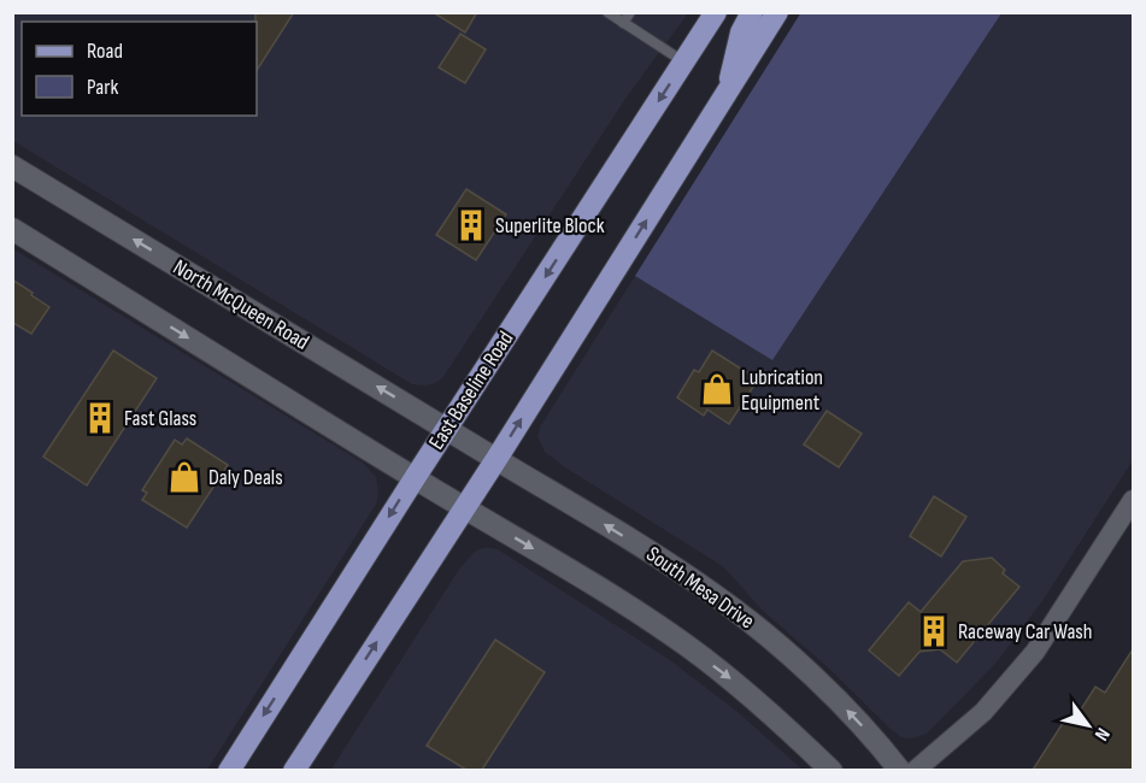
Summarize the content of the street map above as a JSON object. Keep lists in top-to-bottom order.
{
  "streets": {
    "main road": ["North McQueen Road", "East Baseline Road", "South Mesa Drive"]
  },
  "crossings": [
    ["North McQueen Road", "East Baseline Road"],
    ["North McQueen Road", "South Mesa Drive"]
  ],
  "places": {
    "building": ["Superlite Block", "Fast Glass", "Raceway Car Wash"],
    "shop": ["Lubrication Equipment", "Daly Deals"]
  },
  "legend": ["Road", "Park"],
  "north": "bottom right"
}
